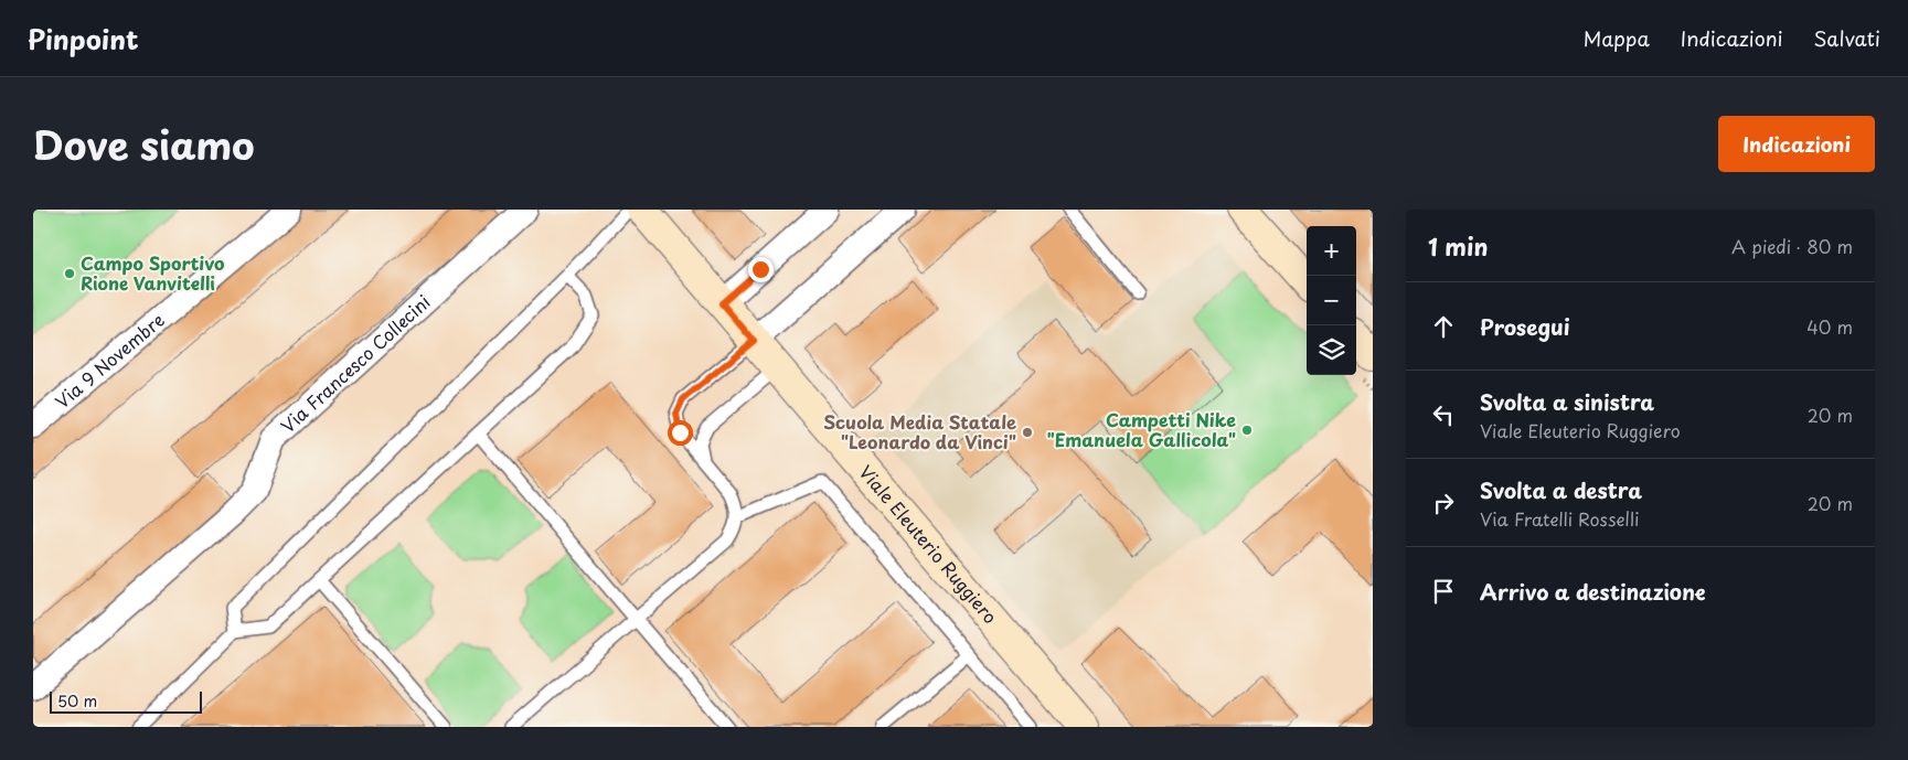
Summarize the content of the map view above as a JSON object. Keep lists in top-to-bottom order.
{
  "streets": {
    "street": ["Via 9 Novembre", "Via Francesco Collecini", "Viale Eleuterio Ruggiero"]
  },
  "places": ["Campo Sportivo Rione Vanvitelli", "Campetti Nike \"Emanuela Gallicola\"", "Scuola Media Statale \"Leonardo da Vinci\""],
  "scale_bar": "50 m",
  "page": {
    "header": "Pinpoint",
    "nav": ["Mappa", "Indicazioni", "Salvati"],
    "title": "Dove siamo",
    "buttons": "Indicazioni",
    "heading": ["1 min", "A piedi · 80 m"],
    "map_buttons": ["+", "−"],
    "list": [
      ["Prosegui", "40 m"],
      ["Svolta a sinistra", "Viale Eleuterio Ruggiero", "20 m"],
      ["Svolta a destra", "Via Fratelli Rosselli", "20 m"],
      "Arrivo a destinazione"
    ],
    "scale": "50 m"
  }
}
